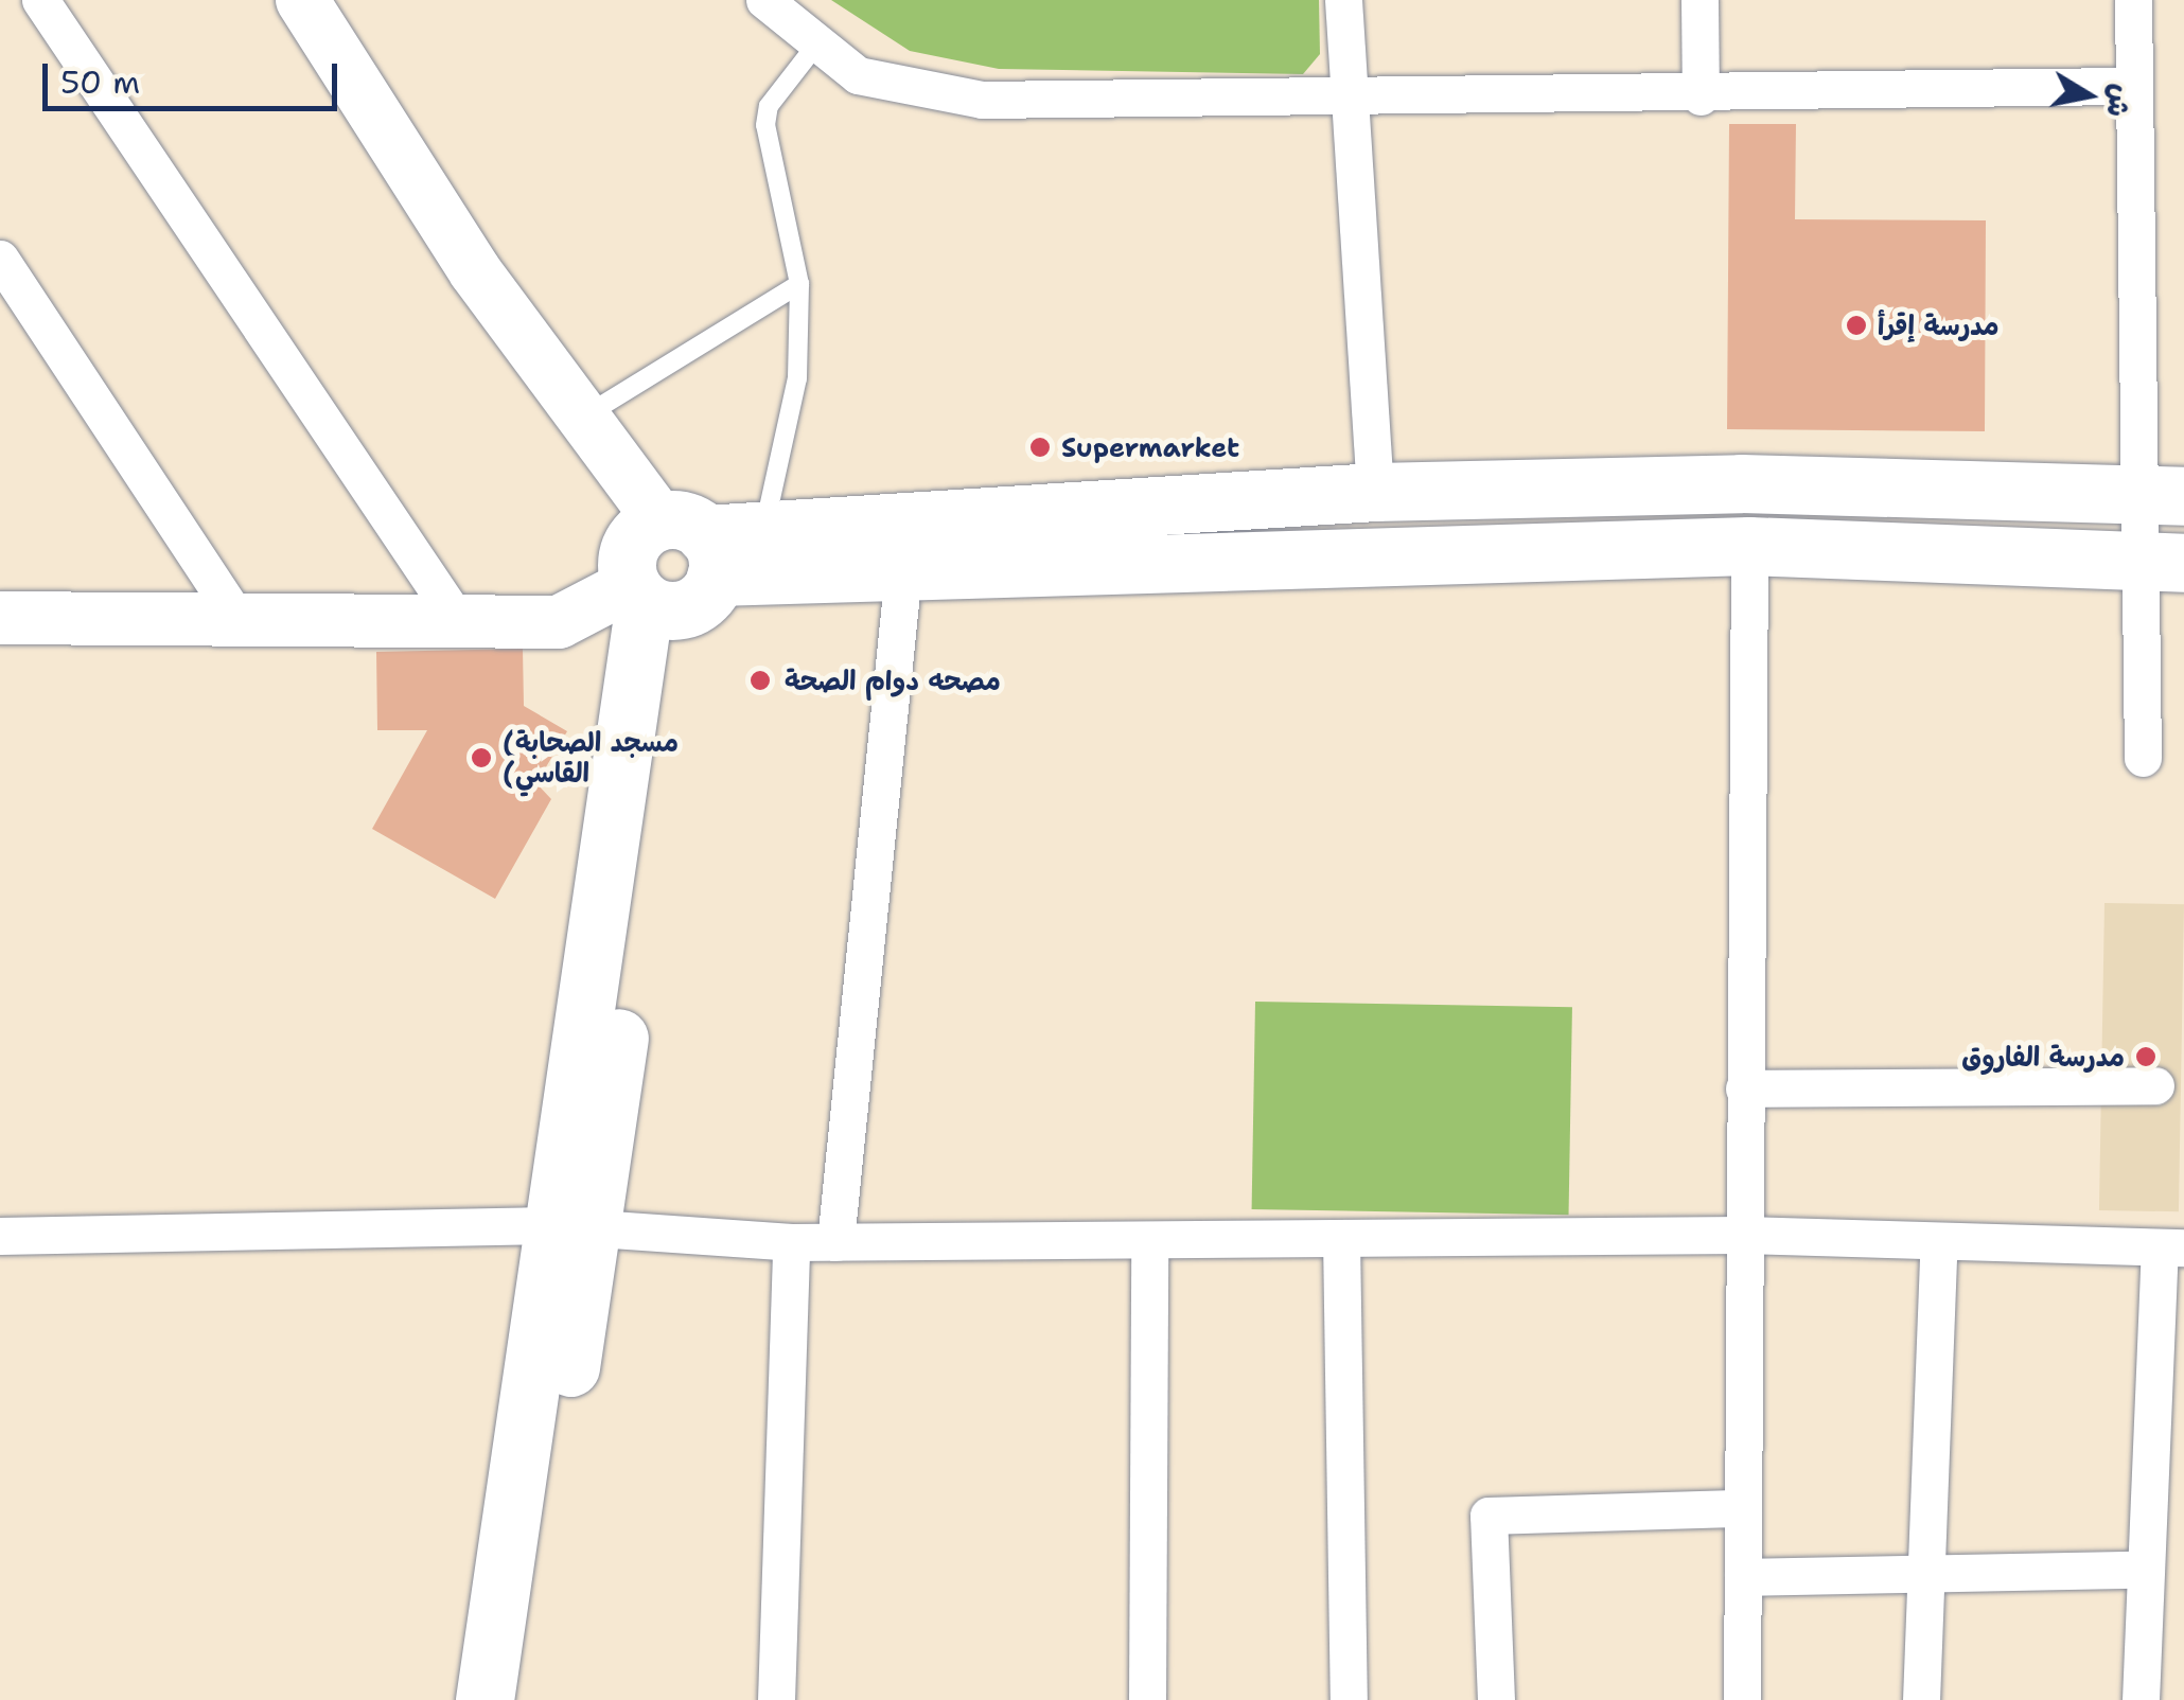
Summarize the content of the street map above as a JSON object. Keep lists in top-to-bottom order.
{
  "places": [
    "مدرسة إقرأ",
    "Supermarket",
    "مصحه دوام الصحة",
    "(مسجد الصحابة (القاسي",
    "مدرسة الفاروق"
  ],
  "scale_bar": "50 m",
  "north": "right"
}
